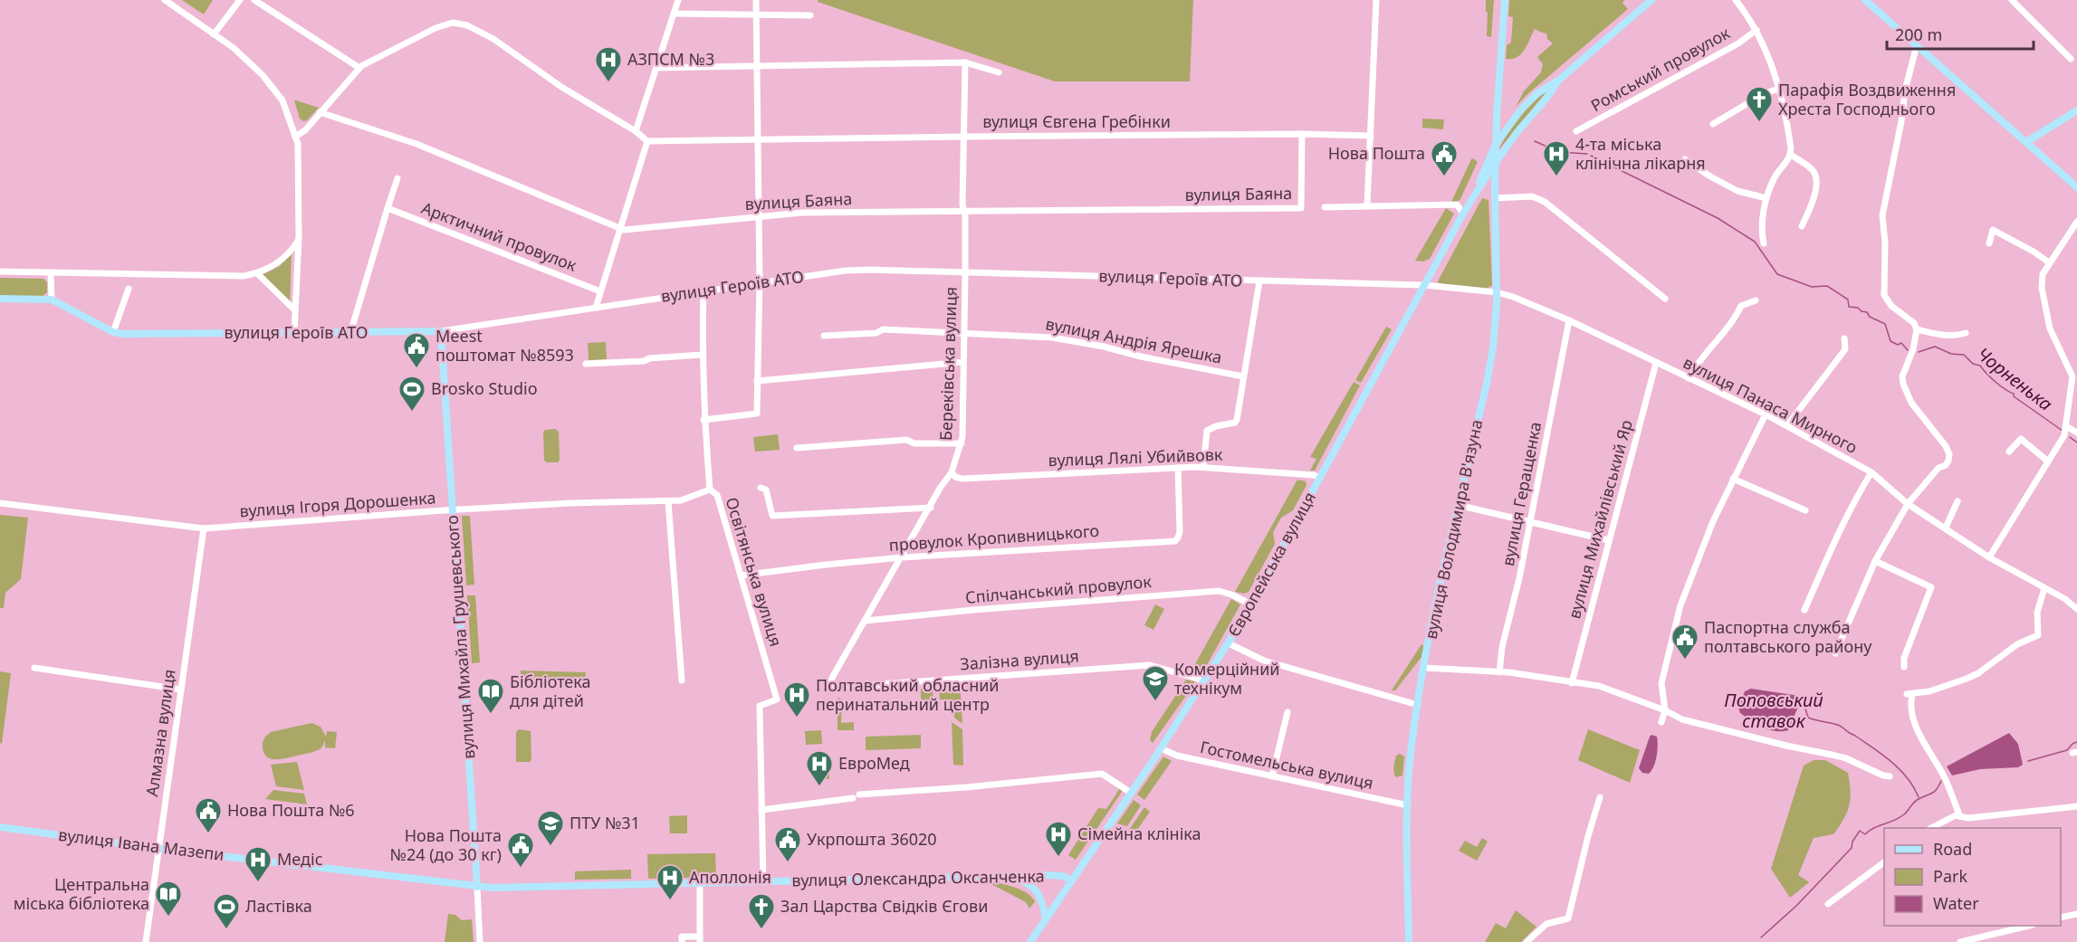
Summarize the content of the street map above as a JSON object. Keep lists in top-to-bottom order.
{
  "streets": {
    "main road": [
      "вулиця Героїв АТО",
      "вулиця Володимира В'язуна",
      "Європейська вулиця",
      "вулиця Михайла Грушевського",
      "вулиця Івана Мазепи",
      "вулиця Олександра Оксанченка"
    ],
    "street": [
      "Ромський провулок",
      "вулиця Євгена Гребінки",
      "вулиця Баяна",
      "Арктичний провулок",
      "вулиця Андрія Ярешка",
      "Береківська вулиця",
      "вулиця Панаса Мирного",
      "вулиця Лялі Убийвовк",
      "вулиця Геращенка",
      "вулиця Ігоря Дорошенка",
      "вулиця Михайлівський Яр",
      "провулок Кропивницького",
      "Освітянська вулиця",
      "Спілчанський провулок",
      "Залізна вулиця",
      "Алмазна вулиця",
      "Гостомельська вулиця"
    ]
  },
  "crossings": [
    ["вулиця Євгена Гребінки", "вулиця Баяна"],
    ["вулиця Євгена Гребінки", "Береківська вулиця"],
    ["вулиця Баяна", "Береківська вулиця"],
    ["вулиця Героїв АТО", "Береківська вулиця"],
    ["вулиця Героїв АТО", "вулиця Панаса Мирного"],
    ["вулиця Героїв АТО", "Європейська вулиця"],
    ["вулиця Героїв АТО", "Освітянська вулиця"],
    ["вулиця Героїв АТО", "вулиця Михайла Грушевського"],
    ["вулиця Андрія Ярешка", "Береківська вулиця"],
    ["Береківська вулиця", "вулиця Лялі Убийвовк"],
    ["Береківська вулиця", "провулок Кропивницького"],
    ["Береківська вулиця", "Спілчанський провулок"],
    ["Береківська вулиця", "Залізна вулиця"],
    ["вулиця Панаса Мирного", "вулиця Геращенка"],
    ["вулиця Панаса Мирного", "вулиця Михайлівський Яр"],
    ["вулиця Панаса Мирного", "вулиця Володимира В'язуна"],
    ["вулиця Панаса Мирного", "Європейська вулиця"],
    ["вулиця Лялі Убийвовк", "провулок Кропивницького"],
    ["вулиця Лялі Убийвовк", "Європейська вулиця"],
    ["вулиця Ігоря Дорошенка", "Освітянська вулиця"],
    ["вулиця Ігоря Дорошенка", "вулиця Михайла Грушевського"],
    ["вулиця Ігоря Дорошенка", "Алмазна вулиця"],
    ["вулиця Володимира В'язуна", "Європейська вулиця"],
    ["вулиця Володимира В'язуна", "Гостомельська вулиця"],
    ["провулок Кропивницького", "Освітянська вулиця"],
    ["Європейська вулиця", "Спілчанський провулок"],
    ["Європейська вулиця", "Залізна вулиця"],
    ["Європейська вулиця", "Гостомельська вулиця"],
    ["Європейська вулиця", "вулиця Олександра Оксанченка"],
    ["вулиця Михайла Грушевського", "вулиця Івана Мазепи"],
    ["вулиця Михайла Грушевського", "вулиця Олександра Оксанченка"],
    ["Алмазна вулиця", "вулиця Івана Мазепи"],
    ["вулиця Івана Мазепи", "вулиця Олександра Оксанченка"]
  ],
  "water": ["Чорненька", "Поповський ставок"],
  "places": {
    "hospital": [
      "АЗПСМ №3",
      "4-та міська клінічна лікарня",
      "Полтавський обласний перинатальний центр",
      "ЕвроМед",
      "Сімейна клініка",
      "Медіс",
      "Аполлонія"
    ],
    "church": ["Парафія Воздвиження Хреста Господнього", "Зал Царства Cвідків Єгови"],
    "public building": [
      "Нова Пошта",
      "Meest поштомат №8593",
      "Паспортна служба полтавського району",
      "Нова Пошта №6",
      "Укрпошта 36020",
      "Нова Пошта №24 (до 30 кг)"
    ],
    "sports": ["Brosko Studio", "Ластівка"],
    "school or university": ["Комерційний технікум", "ПТУ №31"],
    "library": ["Бібліотека для дітей", "Центральна міська бібліотека"]
  },
  "legend": ["Road", "Park", "Water"],
  "scale_bar": "200 m"
}
